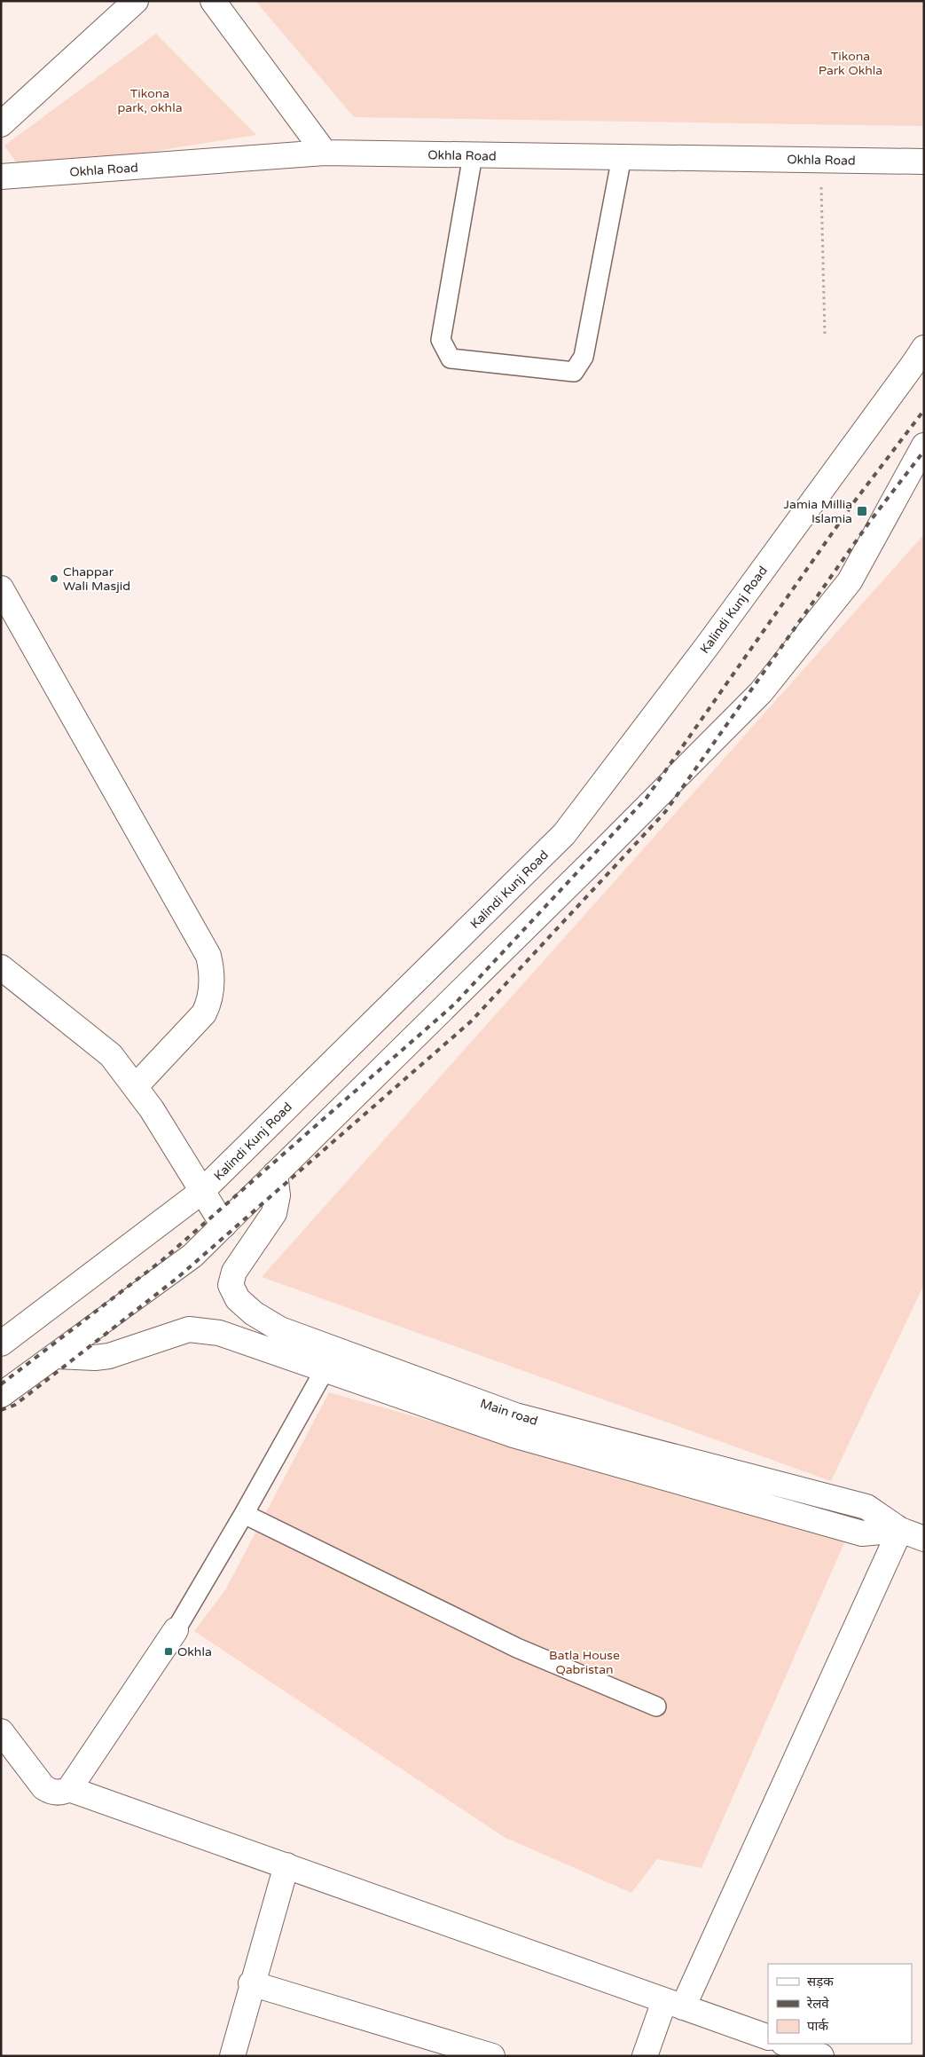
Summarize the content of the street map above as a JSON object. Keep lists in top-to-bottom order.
{
  "streets": {
    "street": ["Okhla Road", "Kalindi Kunj Road", "Main road"]
  },
  "parks": ["Tikona Park Okhla", "Tikona park, okhla", "Batla House Qabristan"],
  "places": {
    "transit": ["Jamia Millia Islamia", "Okhla"],
    "other": ["Chappar Wali Masjid"]
  },
  "legend": ["सड़क", "रेलवे", "पार्क"]
}
